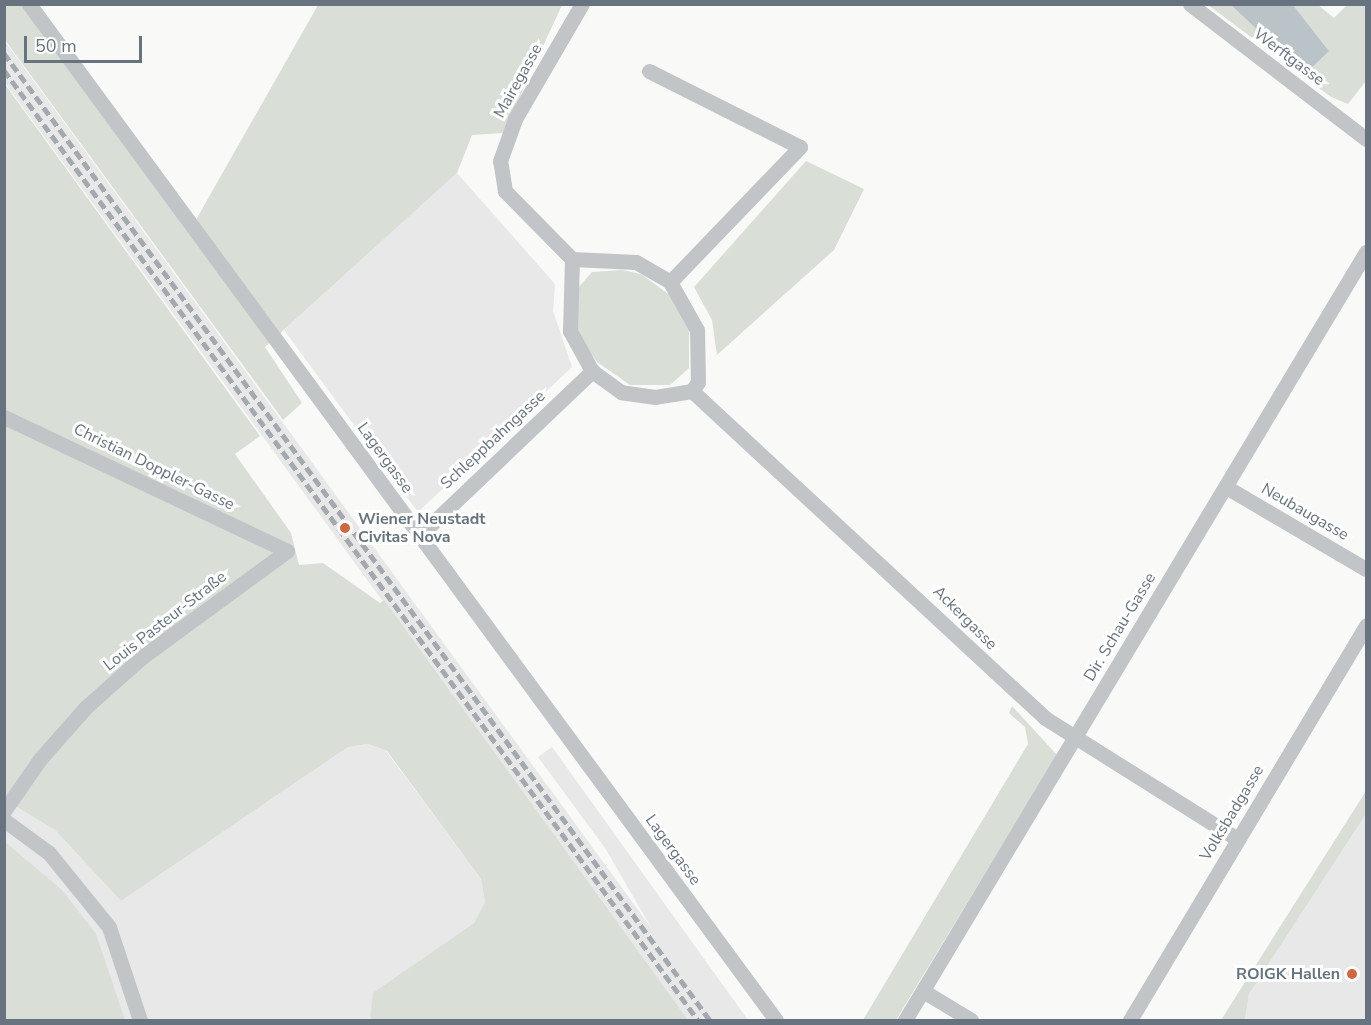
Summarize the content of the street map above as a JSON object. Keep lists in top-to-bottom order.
{
  "streets": {
    "street": [
      "Werftgasse",
      "Mairegasse",
      "Schleppbahngasse",
      "Lagergasse",
      "Christian Doppler-Gasse",
      "Neubaugasse",
      "Ackergasse",
      "Louis Pasteur-Straße",
      "Dir. Schau-Gasse",
      "Volksbadgasse"
    ]
  },
  "crossings": [
    ["Mairegasse", "Schleppbahngasse"],
    ["Mairegasse", "Ackergasse"],
    ["Schleppbahngasse", "Lagergasse"],
    ["Schleppbahngasse", "Ackergasse"],
    ["Christian Doppler-Gasse", "Louis Pasteur-Straße"],
    ["Neubaugasse", "Dir. Schau-Gasse"],
    ["Ackergasse", "Dir. Schau-Gasse"],
    ["Ackergasse", "Volksbadgasse"]
  ],
  "places": ["Wiener Neustadt Civitas Nova", "ROIGK Hallen"],
  "scale_bar": "50 m"
}
